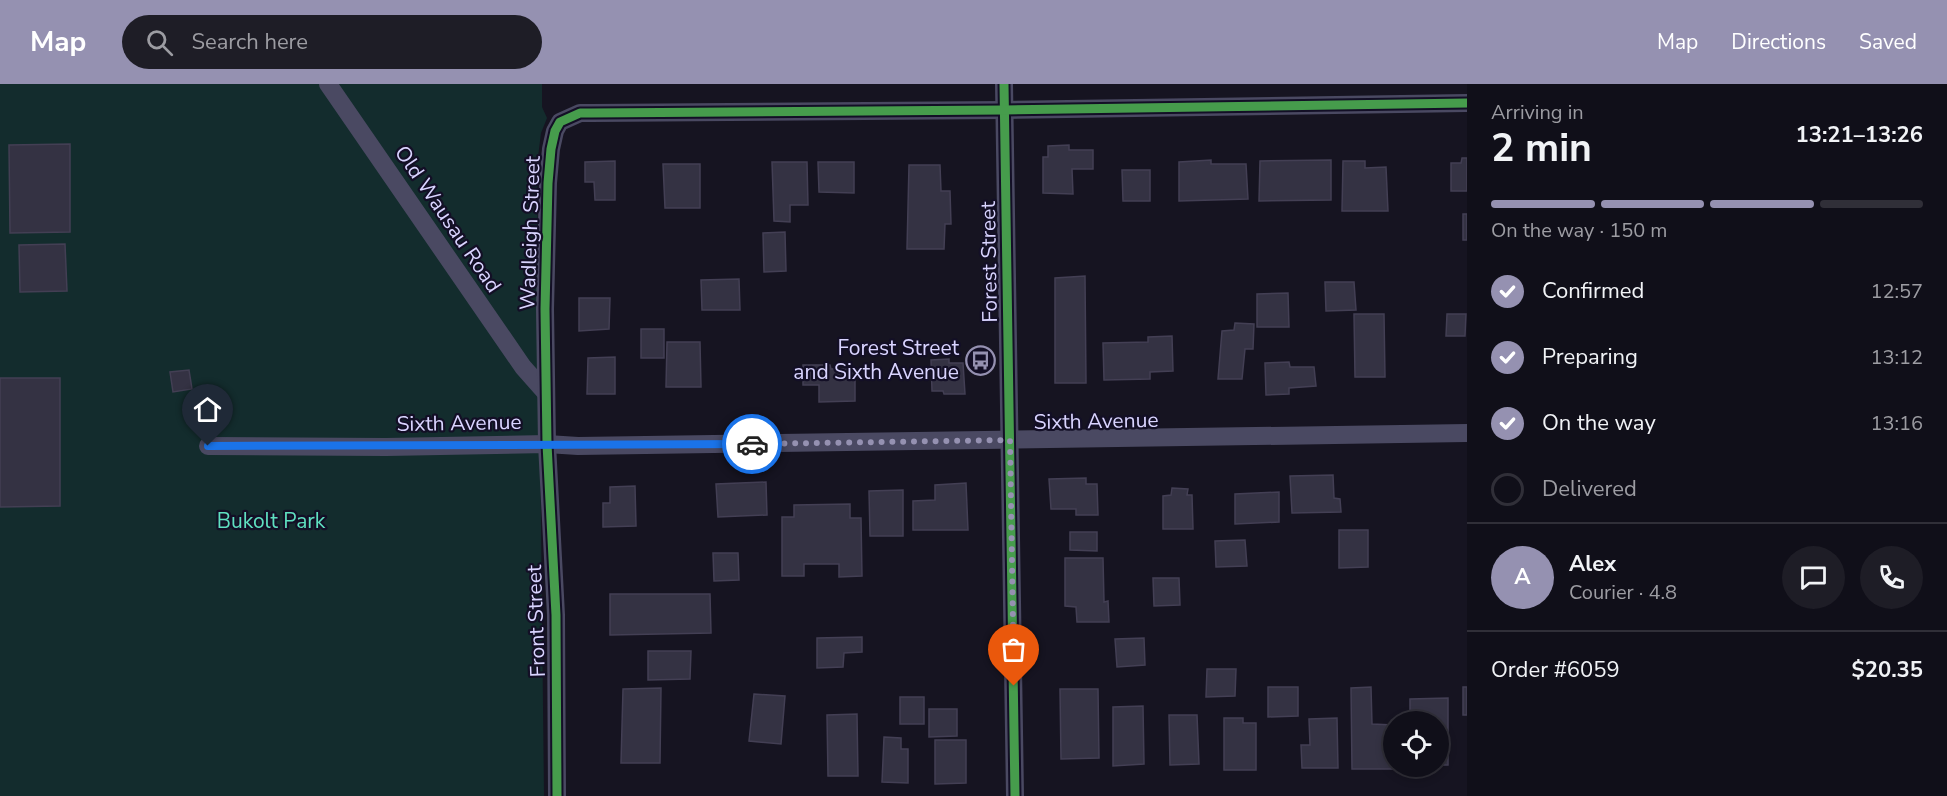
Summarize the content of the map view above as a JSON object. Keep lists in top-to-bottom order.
{
  "streets": {
    "street": [
      "Old Wausau Road",
      "Wadleigh Street",
      "Forest Street",
      "Sixth Avenue",
      "Front Street"
    ]
  },
  "crossings": [
    ["Old Wausau Road", "Wadleigh Street"],
    ["Wadleigh Street", "Forest Street"],
    ["Forest Street", "Sixth Avenue"],
    ["Sixth Avenue", "Front Street"]
  ],
  "parks": ["Bukolt Park"],
  "places": {
    "bus stop": ["Forest Street and Sixth Avenue"]
  },
  "page": {
    "header": "Map",
    "search": "Search here",
    "nav": ["Map", "Directions", "Saved"],
    "heading": ["2 min", "Arriving in", "13:21–13:26"],
    "panel": [
      "Alex",
      "Courier · 4.8",
      "Order #6059",
      "$20.35"
    ],
    "bar": "On the way · 150 m",
    "list": [
      ["Confirmed", "12:57"],
      ["Preparing", "13:12"],
      ["On the way", "13:16"],
      "Delivered"
    ],
    "round": "A"
  }
}
